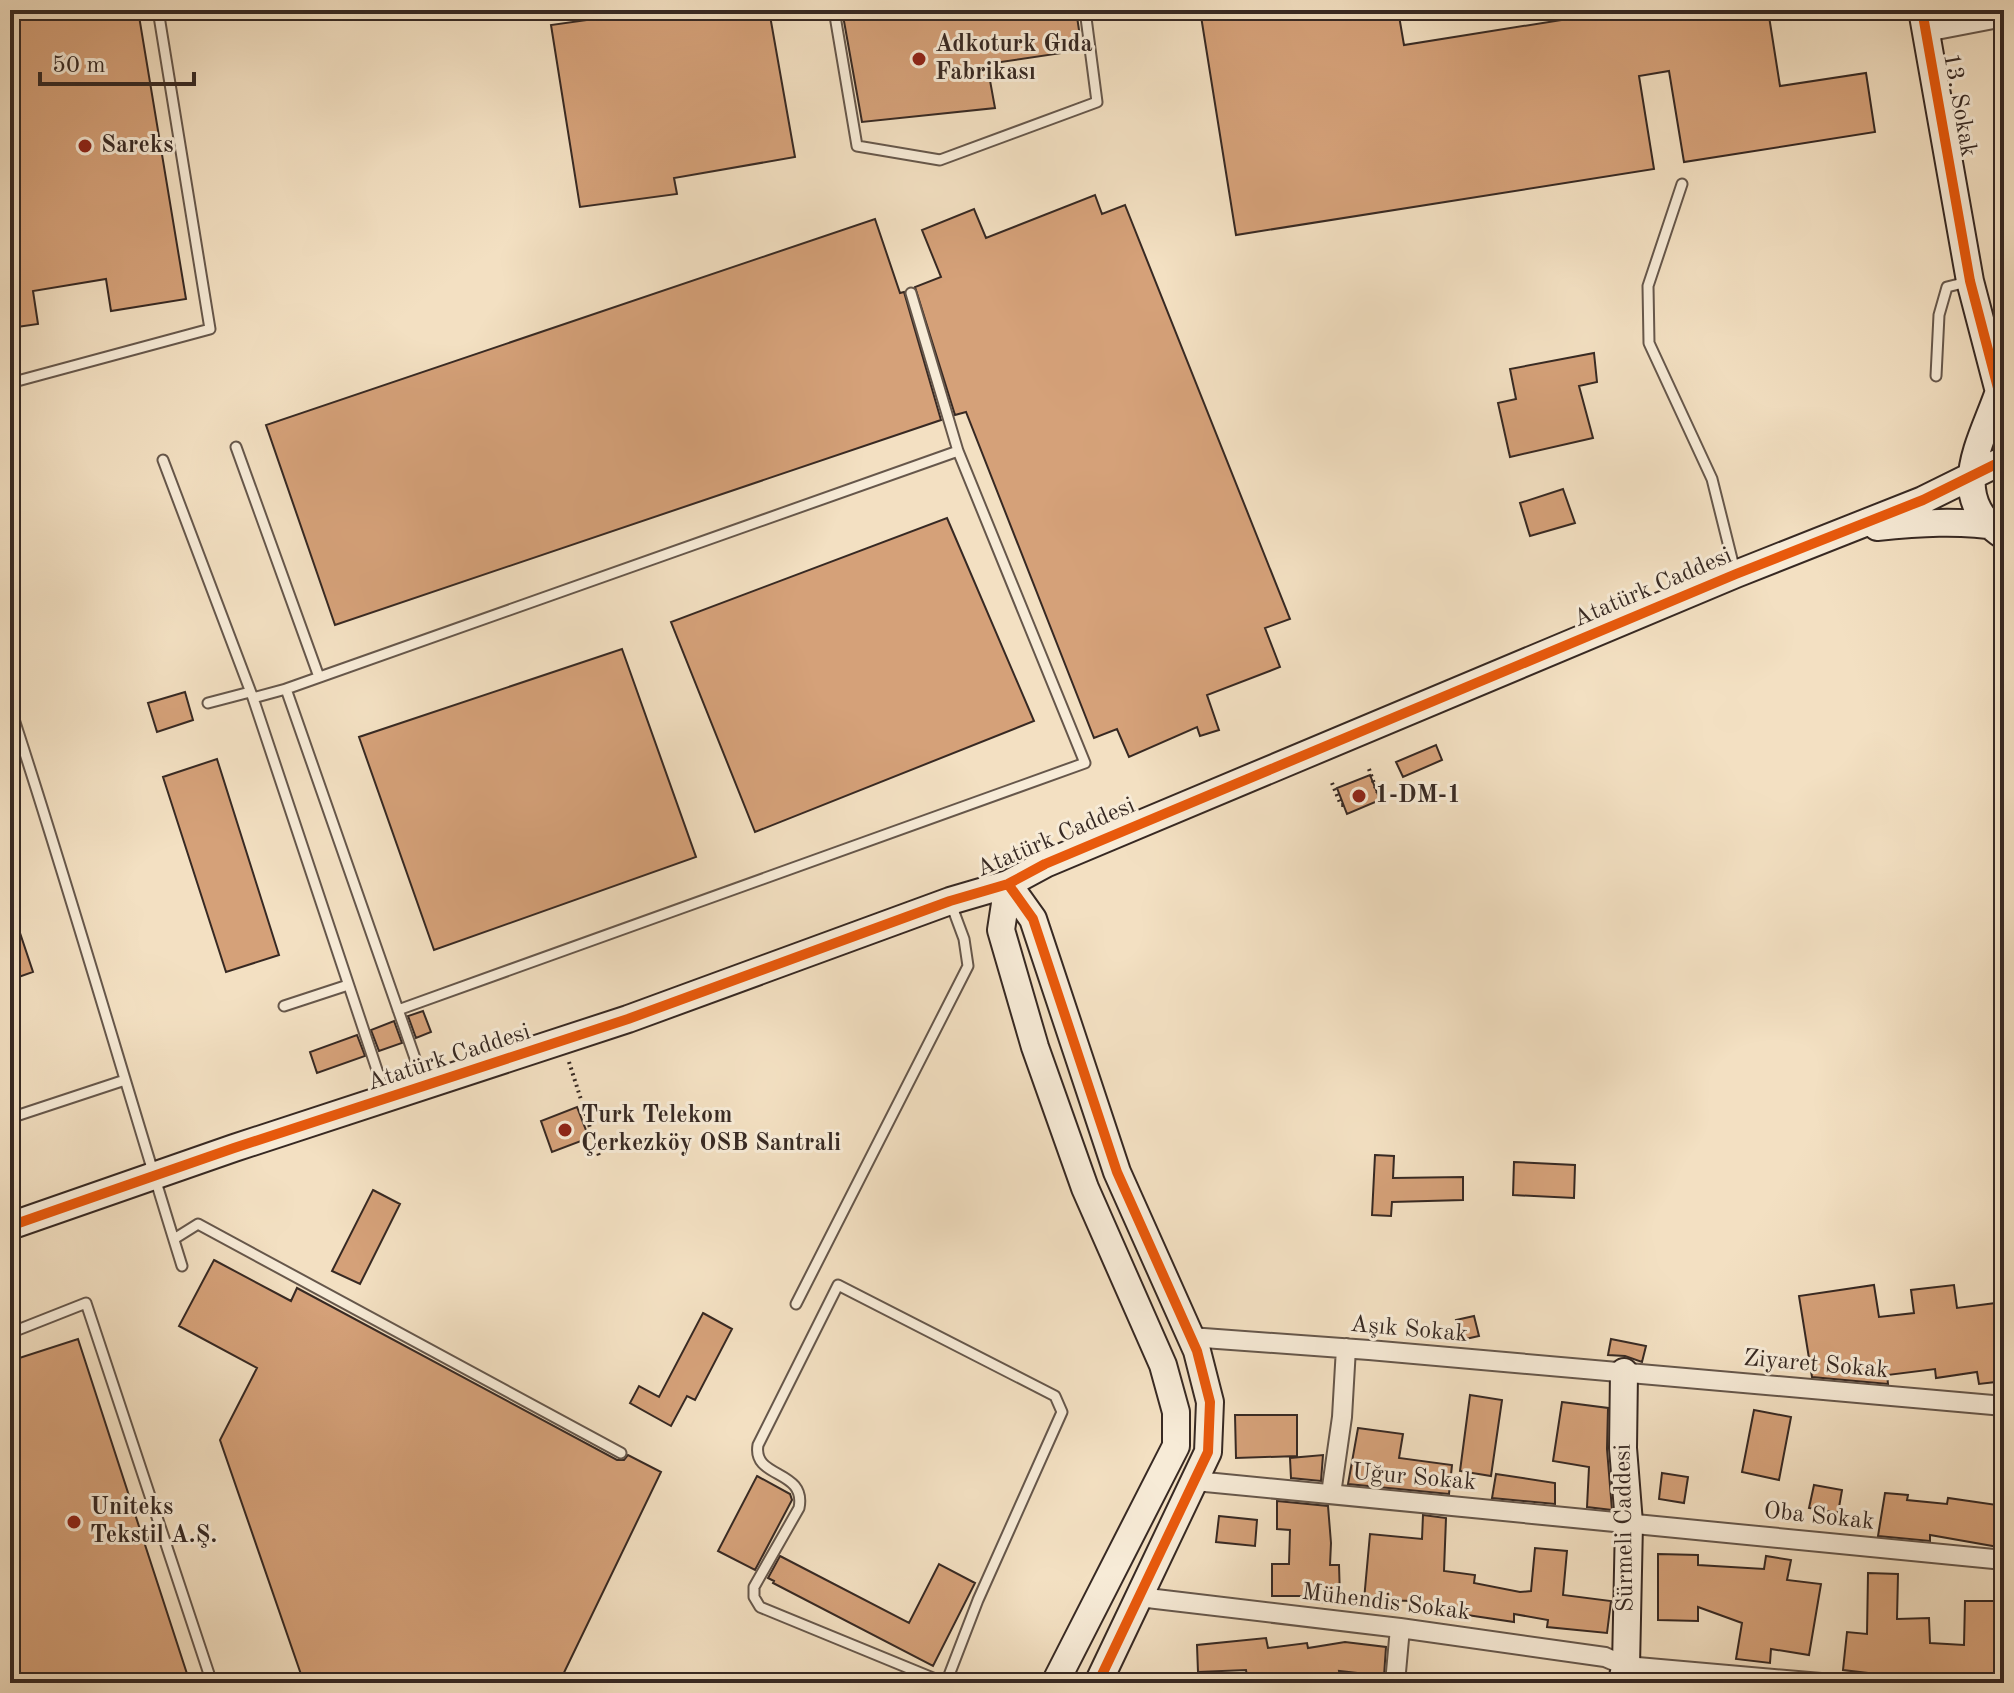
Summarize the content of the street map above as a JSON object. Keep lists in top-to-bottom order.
{
  "streets": {
    "street": [
      "13. Sokak",
      "Atatürk Caddesi",
      "Aşık Sokak",
      "Ziyaret Sokak",
      "Uğur Sokak",
      "Oba Sokak",
      "Sürmeli Caddesi",
      "Mühendis Sokak"
    ]
  },
  "crossings": [
    ["Aşık Sokak", "Ziyaret Sokak"],
    ["Aşık Sokak", "Sürmeli Caddesi"],
    ["Ziyaret Sokak", "Sürmeli Caddesi"],
    ["Uğur Sokak", "Oba Sokak"],
    ["Uğur Sokak", "Sürmeli Caddesi"],
    ["Oba Sokak", "Sürmeli Caddesi"],
    ["Sürmeli Caddesi", "Mühendis Sokak"]
  ],
  "places": [
    "Adkoturk Gıda Fabrikası",
    "Sareks",
    "1-DM-1",
    "Turk Telekom Çerkezköy OSB Santrali",
    "Uniteks Tekstil A.Ş."
  ],
  "scale_bar": "50 m"
}
